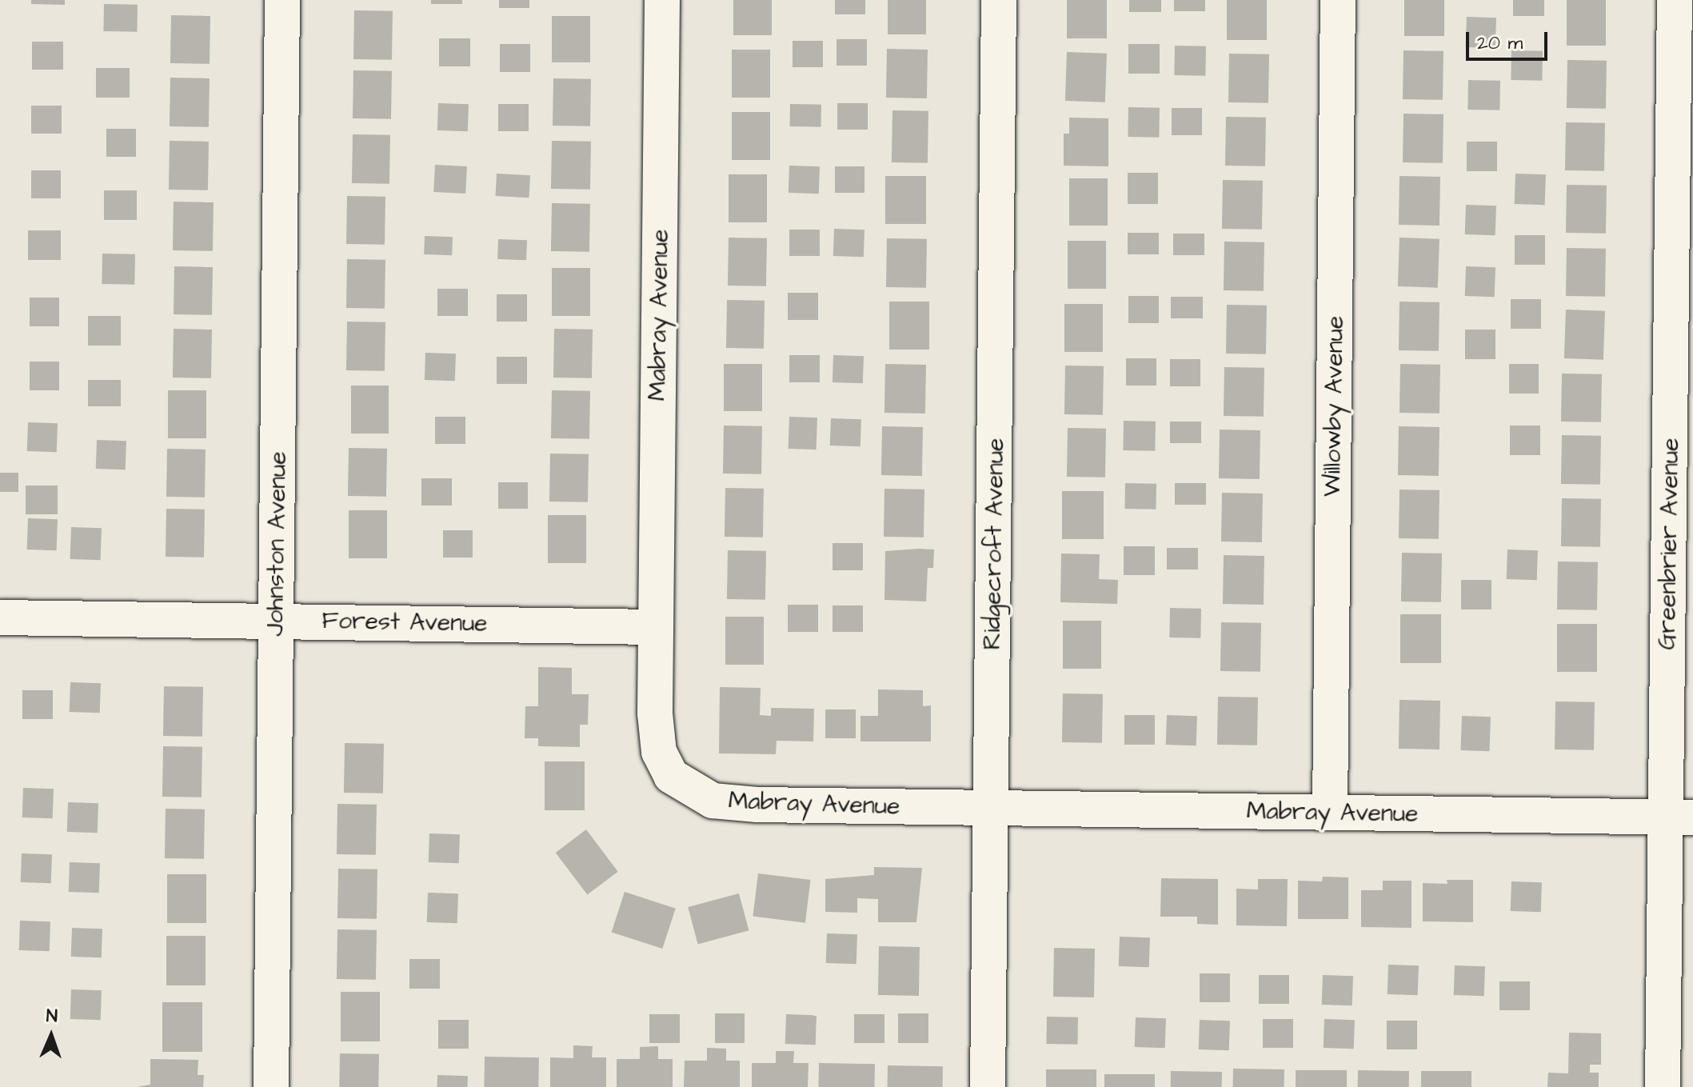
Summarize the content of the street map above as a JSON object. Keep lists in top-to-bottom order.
{
  "streets": {
    "street": [
      "Mabray Avenue",
      "Willowby Avenue",
      "Johnston Avenue",
      "Ridgecroft Avenue",
      "Greenbrier Avenue",
      "Forest Avenue"
    ]
  },
  "crossings": [
    ["Mabray Avenue", "Willowby Avenue"],
    ["Mabray Avenue", "Ridgecroft Avenue"],
    ["Mabray Avenue", "Greenbrier Avenue"],
    ["Mabray Avenue", "Forest Avenue"],
    ["Johnston Avenue", "Forest Avenue"]
  ],
  "scale_bar": "20 m",
  "north": "top"
}
